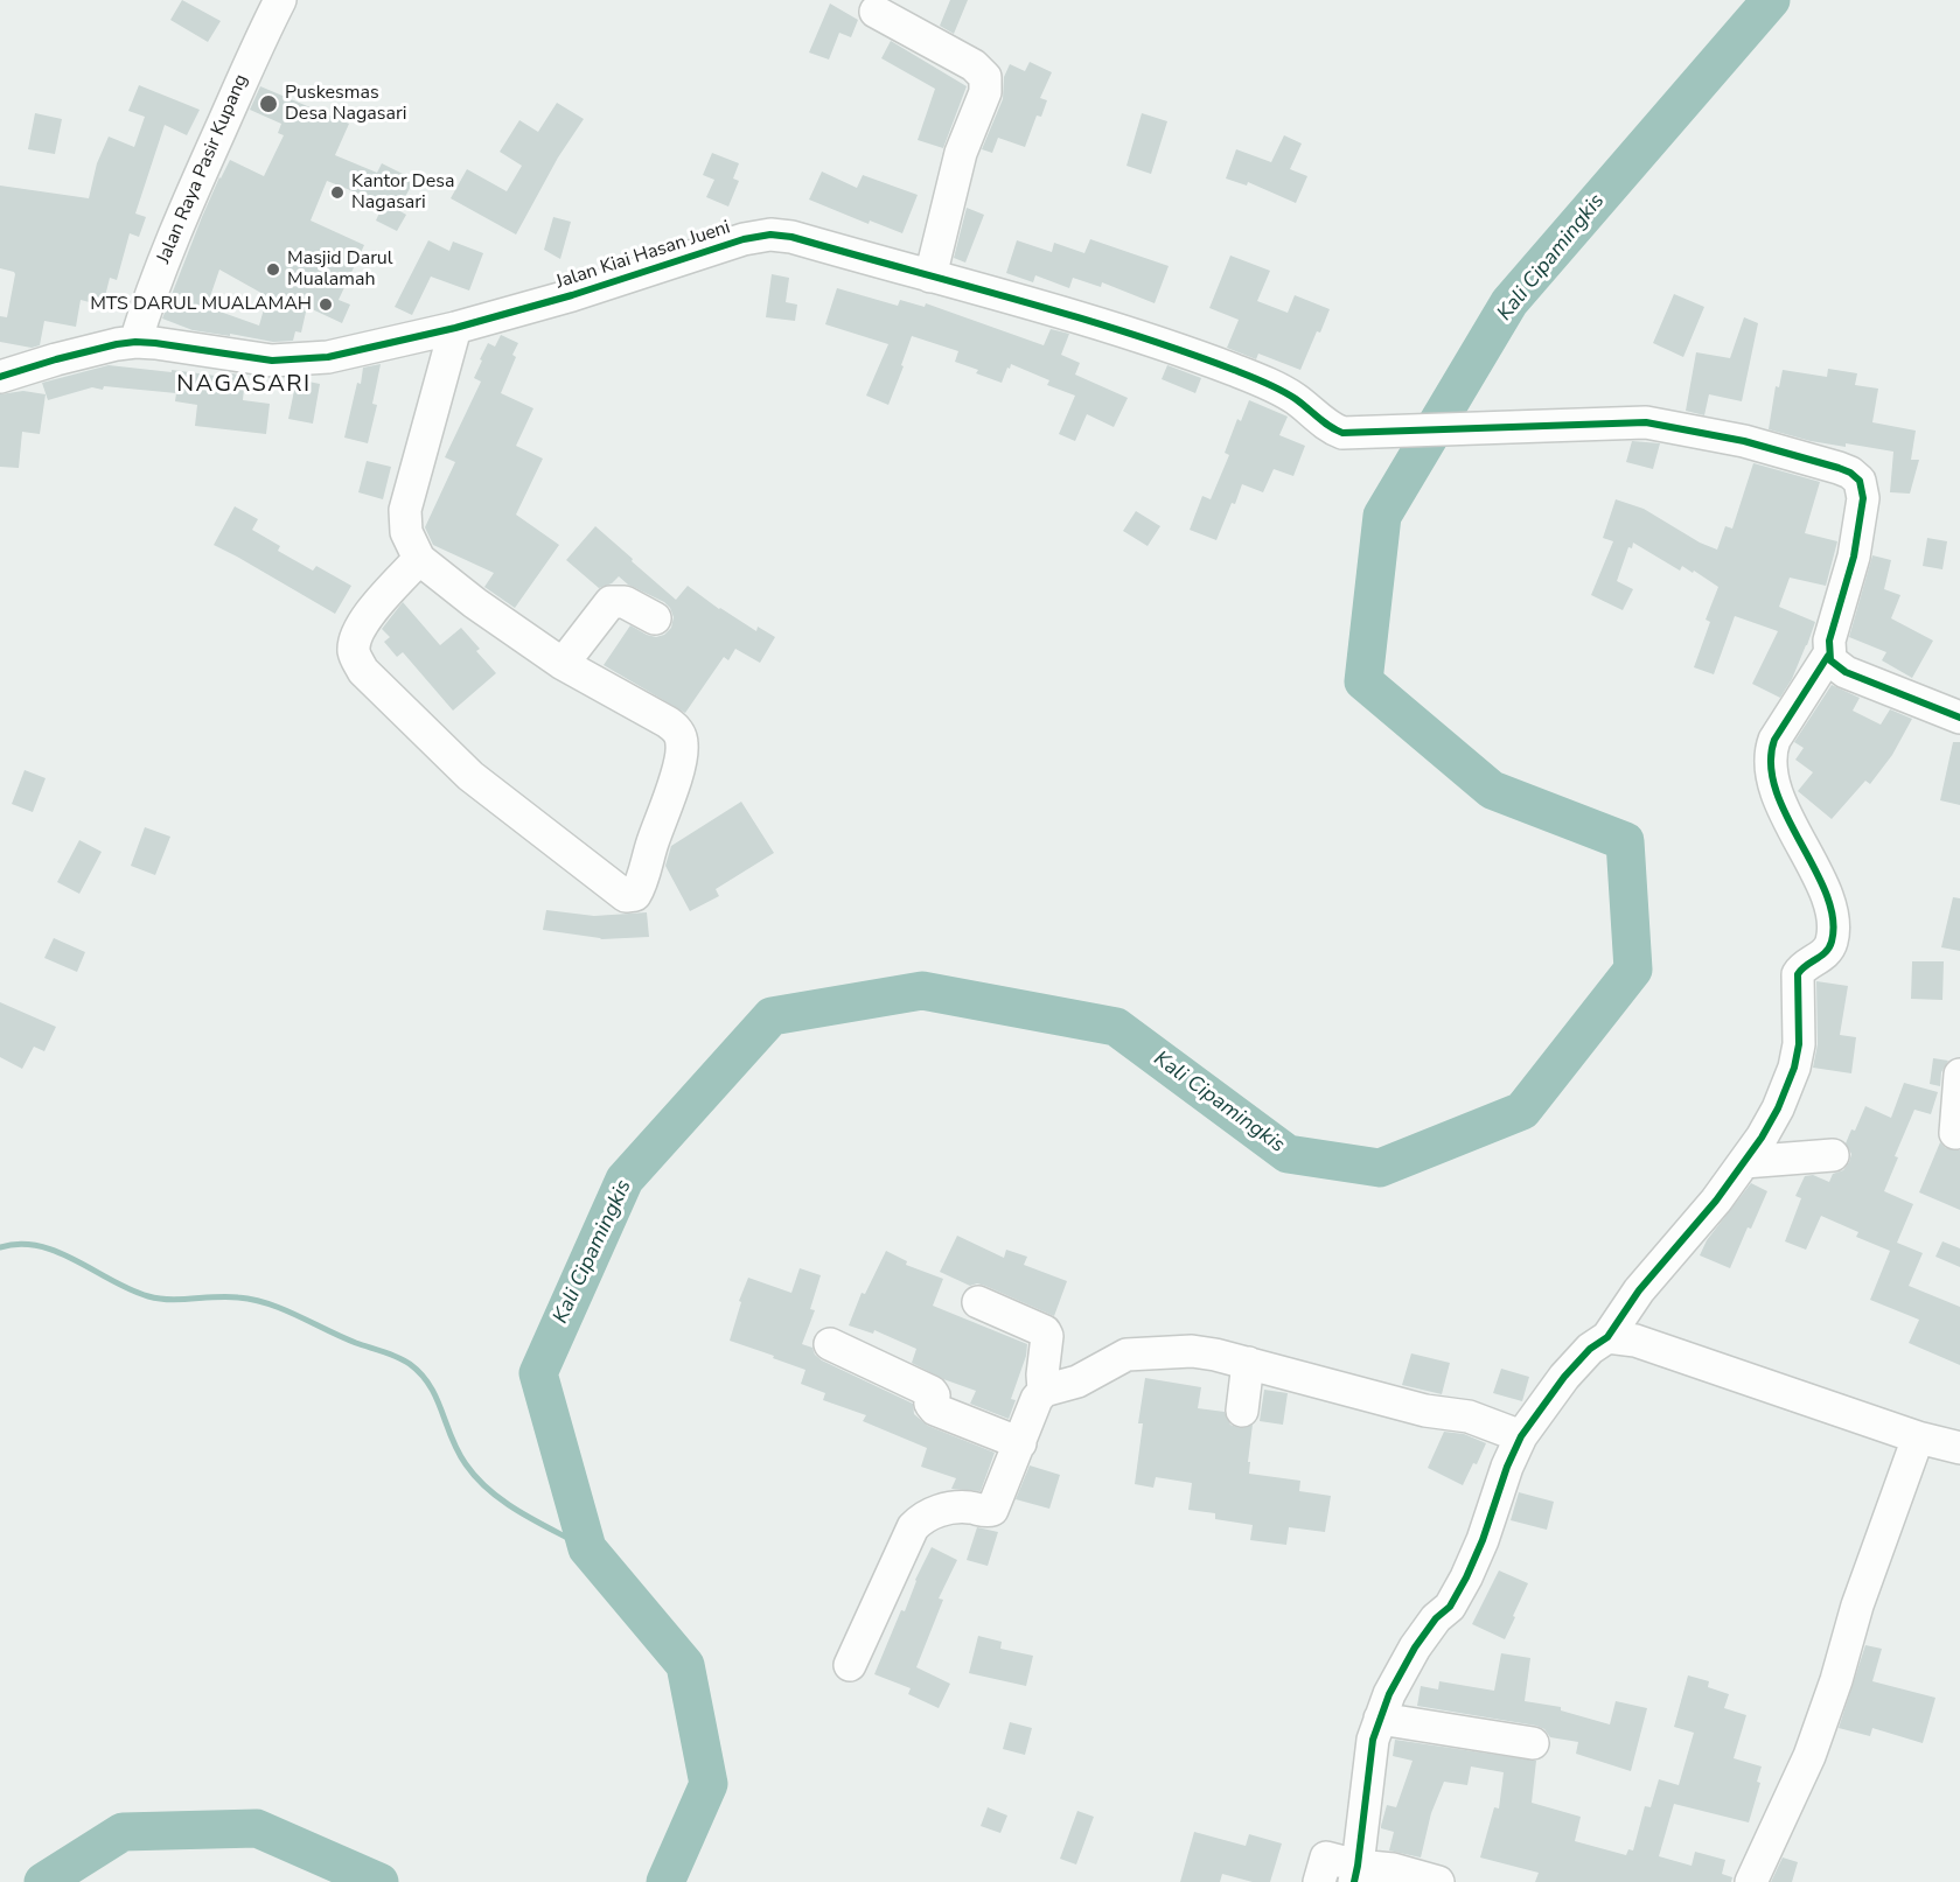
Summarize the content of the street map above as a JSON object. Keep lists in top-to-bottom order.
{
  "streets": {
    "street": ["Jalan Raya Pasir Kupang", "Jalan Kiai Hasan Jueni"]
  },
  "crossings": [
    ["Jalan Raya Pasir Kupang", "Jalan Kiai Hasan Jueni"]
  ],
  "districts": ["NAGASARI"],
  "water": ["Kali Cipamingkis"],
  "places": [
    "Puskesmas Desa Nagasari",
    "Kantor Desa Nagasari",
    "Masjid Darul Mualamah",
    "MTS DARUL MUALAMAH"
  ]
}
